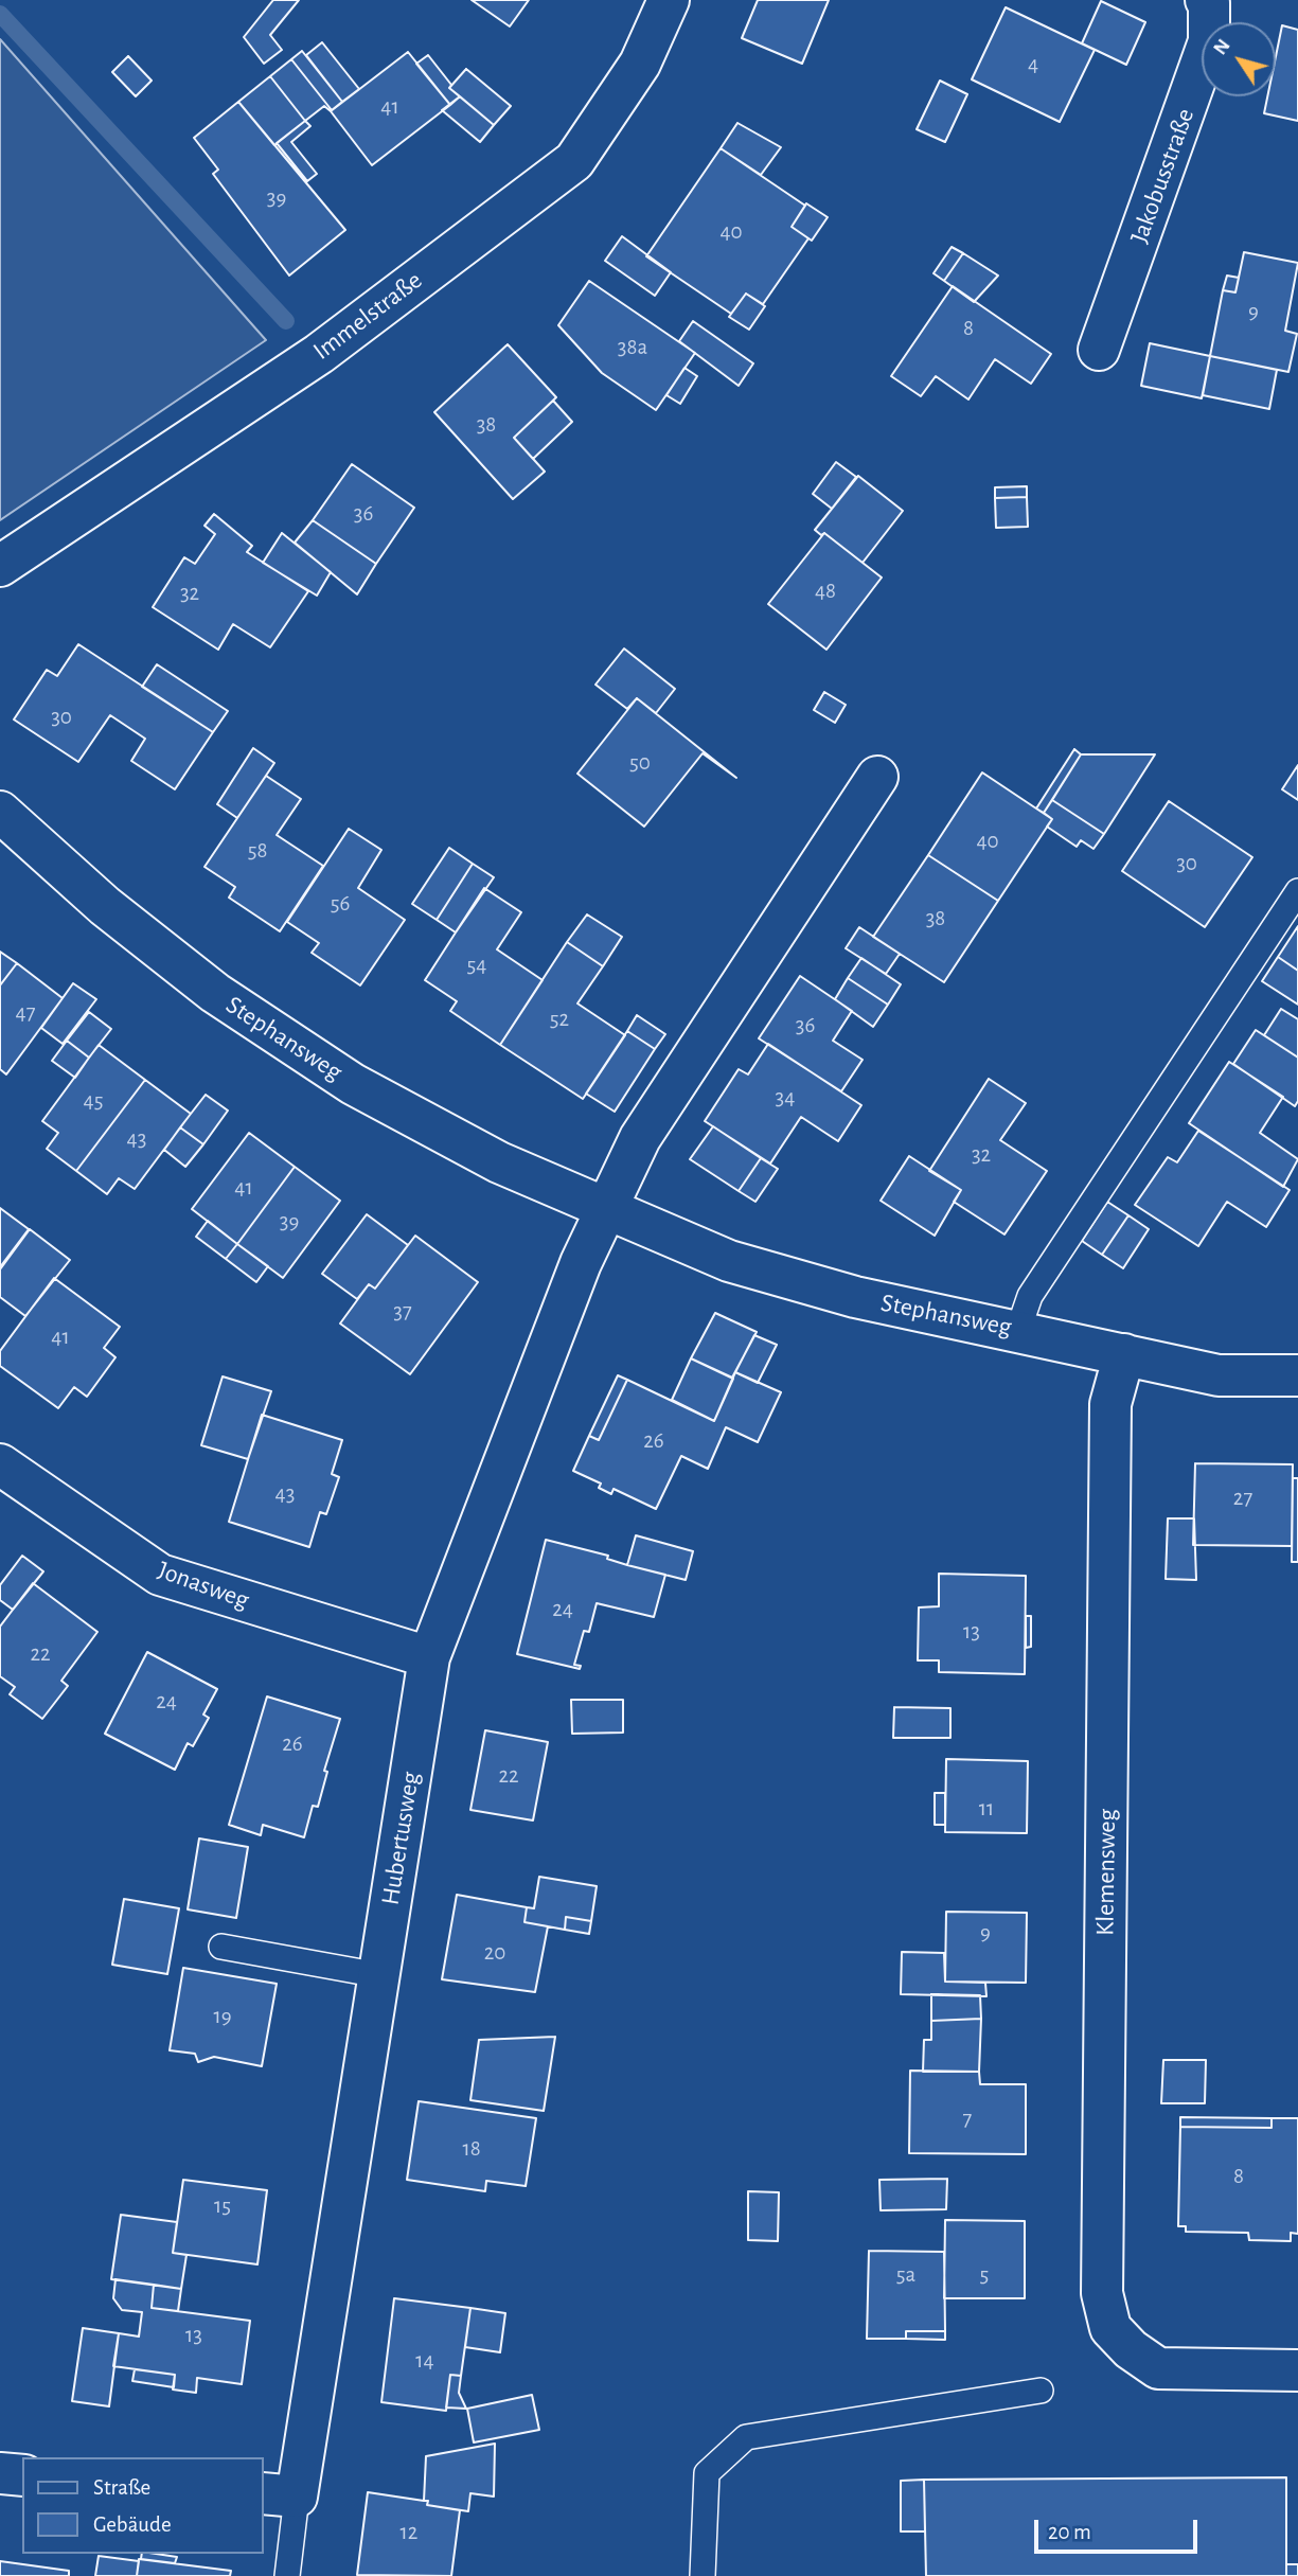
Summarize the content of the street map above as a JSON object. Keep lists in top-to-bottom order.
{
  "streets": {
    "street": [
      "Jakobusstraße",
      "Immelstraße",
      "Stephansweg",
      "Jonasweg",
      "Hubertusweg",
      "Klemensweg"
    ]
  },
  "crossings": [
    ["Stephansweg", "Hubertusweg"],
    ["Stephansweg", "Klemensweg"],
    ["Jonasweg", "Hubertusweg"]
  ],
  "house_numbers": [
    "4",
    "41",
    "39",
    "40",
    "9",
    "8",
    "38a",
    "38",
    "36",
    "48",
    "32",
    "30",
    "50",
    "40",
    "58",
    "30",
    "56",
    "38",
    "54",
    "47",
    "52",
    "36",
    "34",
    "45",
    "43",
    "32",
    "41",
    "39",
    "37",
    "41",
    "26",
    "43",
    "27",
    "24",
    "13",
    "22",
    "24",
    "26",
    "22",
    "11",
    "9",
    "20",
    "19",
    "7",
    "18",
    "8",
    "15",
    "5a",
    "5",
    "13",
    "14",
    "12"
  ],
  "legend": ["Straße", "Gebäude"],
  "scale_bar": "20 m",
  "north": "top left"
}
